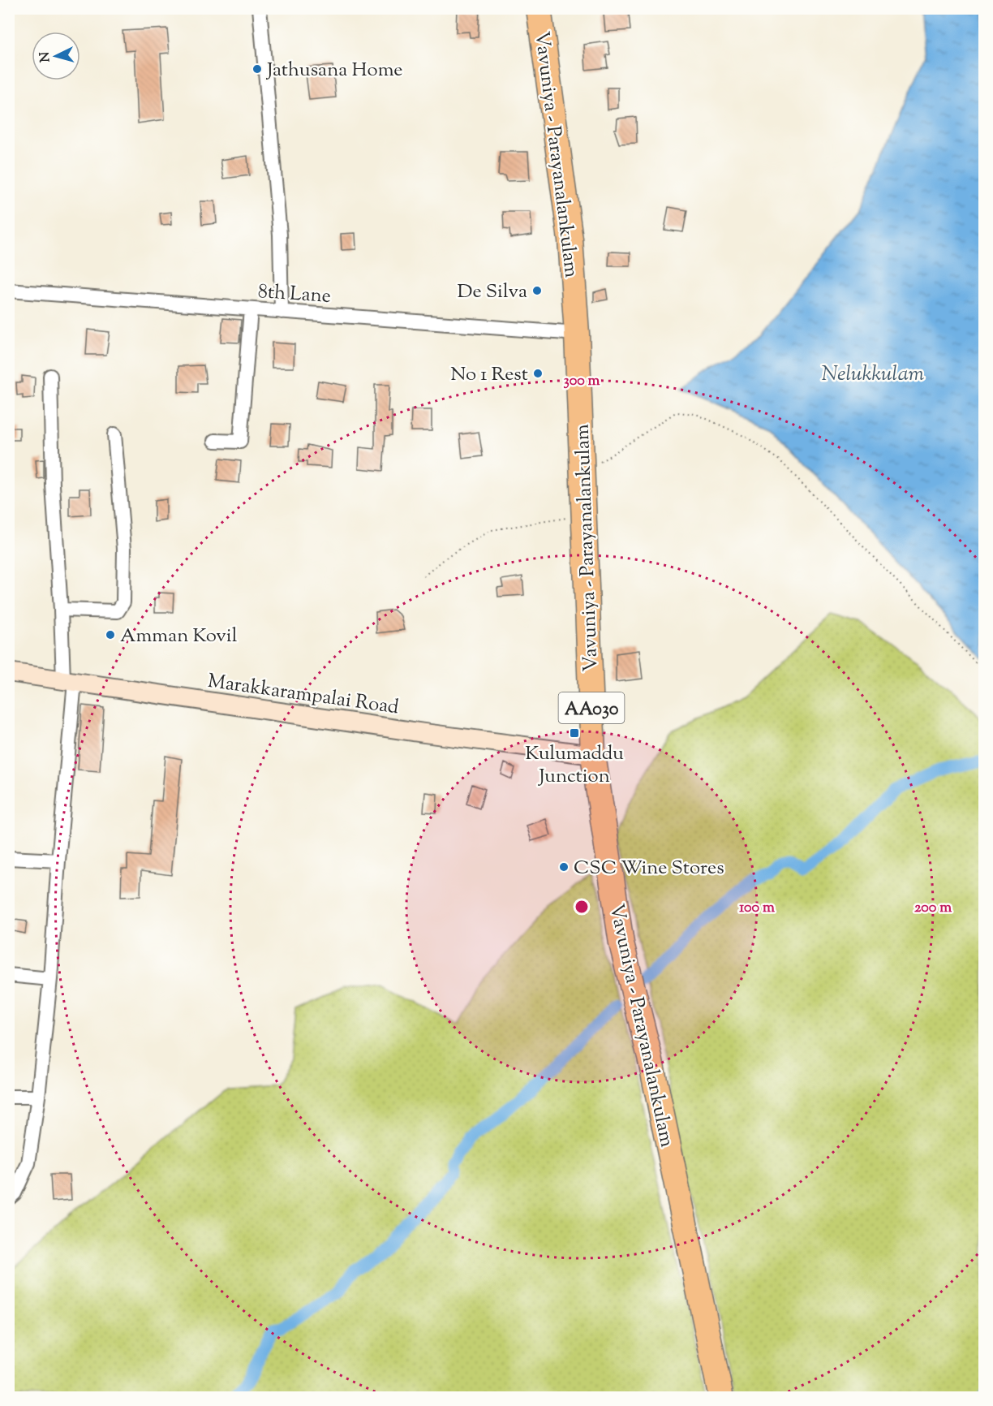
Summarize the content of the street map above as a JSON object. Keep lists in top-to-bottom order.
{
  "streets": {
    "highway": ["Vavuniya - Parayanalankulam", "AA030"],
    "street": ["8th Lane", "Marakkarampalai Road"]
  },
  "crossings": [
    ["Vavuniya - Parayanalankulam", "8th Lane"],
    ["Vavuniya - Parayanalankulam", "Marakkarampalai Road"]
  ],
  "water": ["Nelukkulam"],
  "places": {
    "other": [
      "Jathusana Home",
      "De Silva",
      "No 1 Rest",
      "Amman Kovil",
      "CSC Wine Stores"
    ],
    "transit": ["Kulumaddu Junction"]
  },
  "north": "left",
  "rings": ["300 m", "100 m", "200 m"]
}
